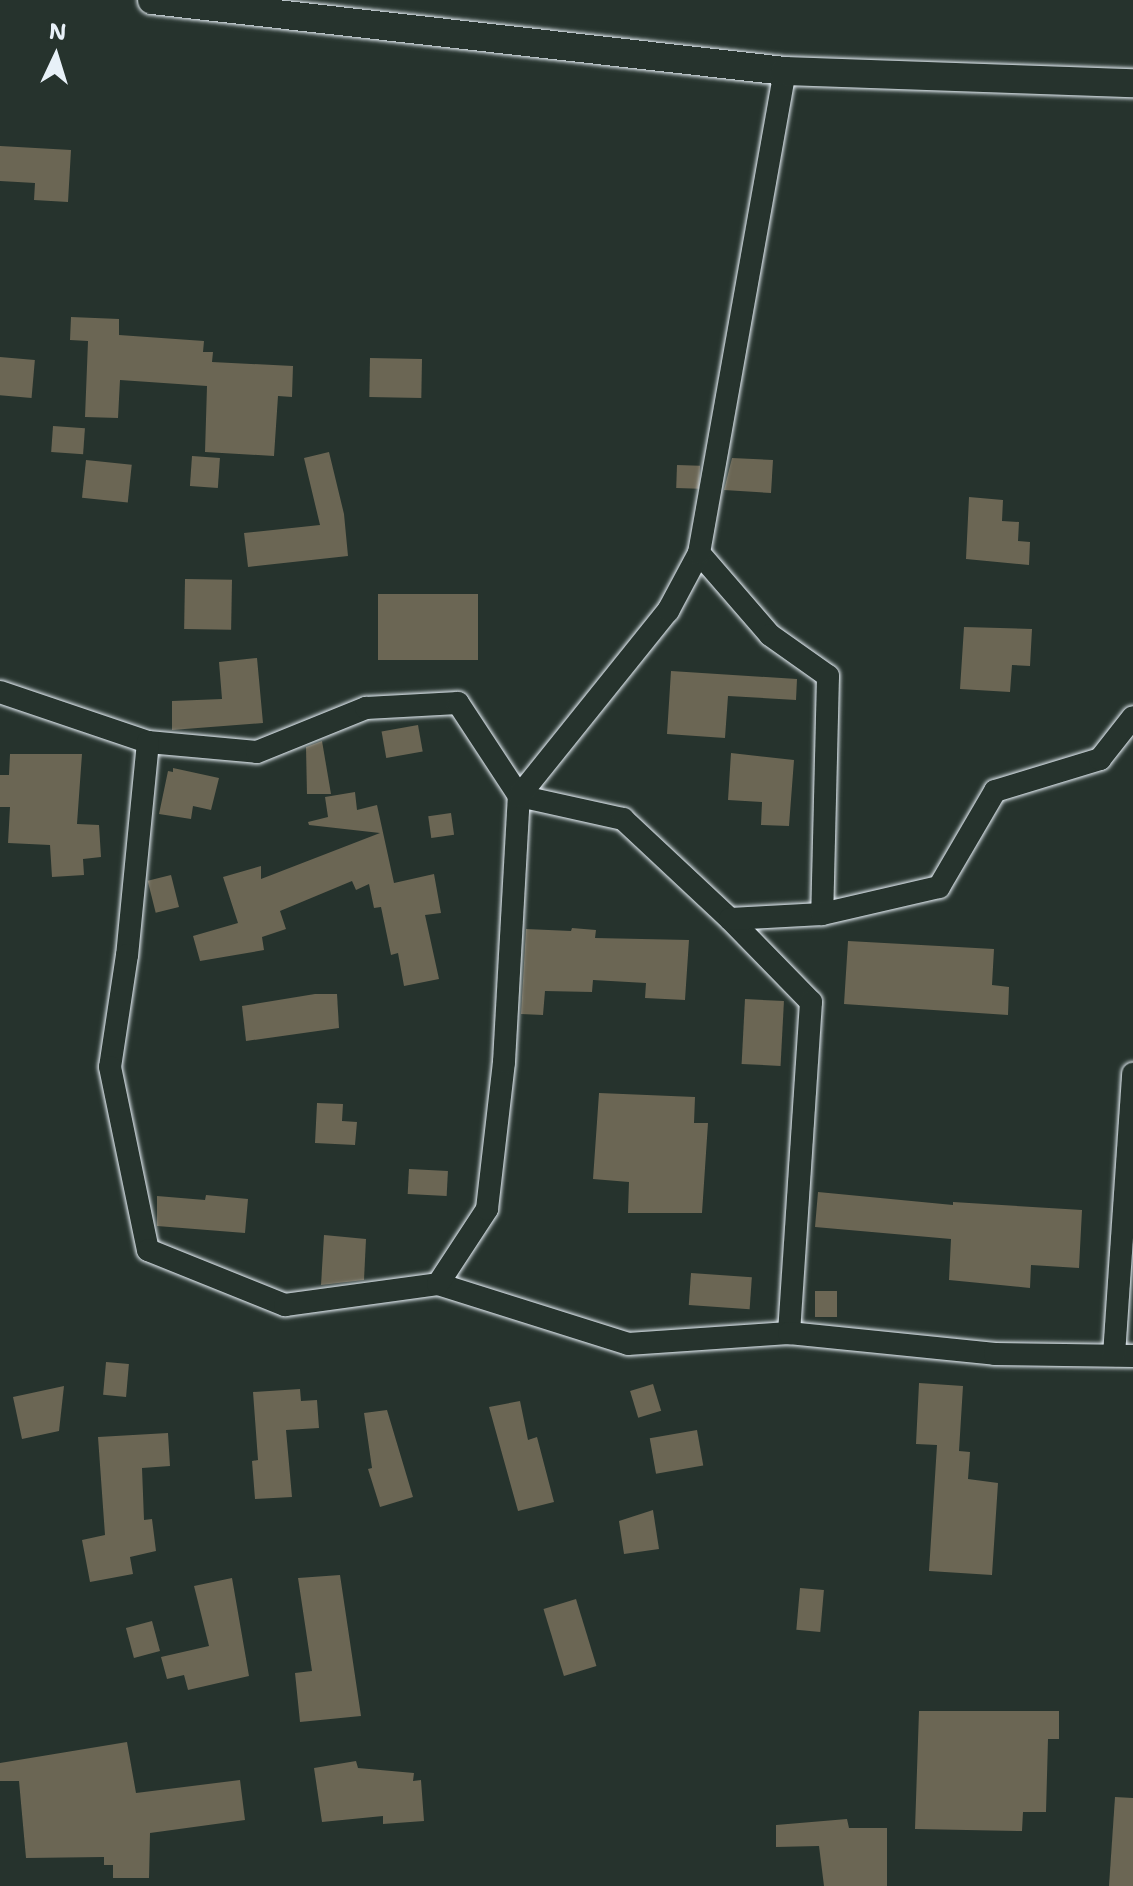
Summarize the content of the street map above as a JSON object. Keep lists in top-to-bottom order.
{
  "north": "top"
}
